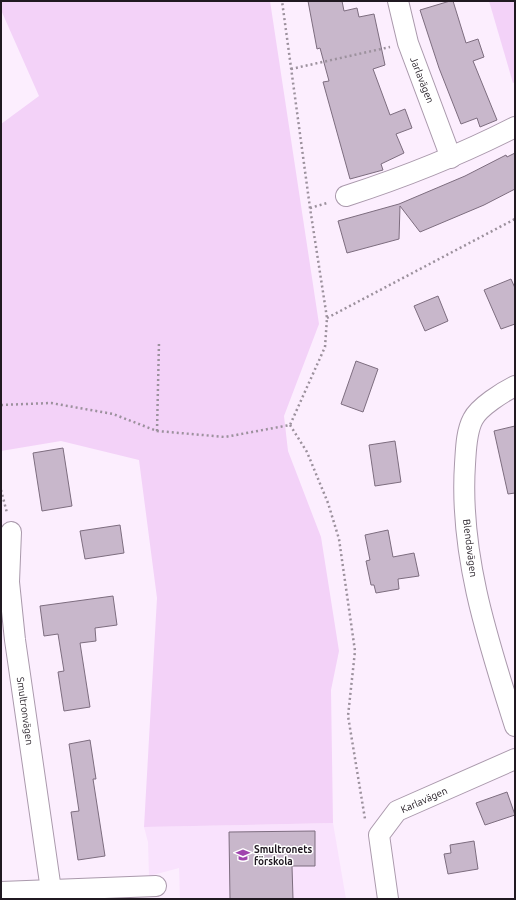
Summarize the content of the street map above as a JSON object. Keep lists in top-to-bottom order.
{
  "streets": {
    "street": [
      "Jarlavägen",
      "Blendavägen",
      "Smultronvägen",
      "Karlavägen"
    ]
  },
  "places": {
    "school or university": ["Smultronets förskola"]
  }
}
